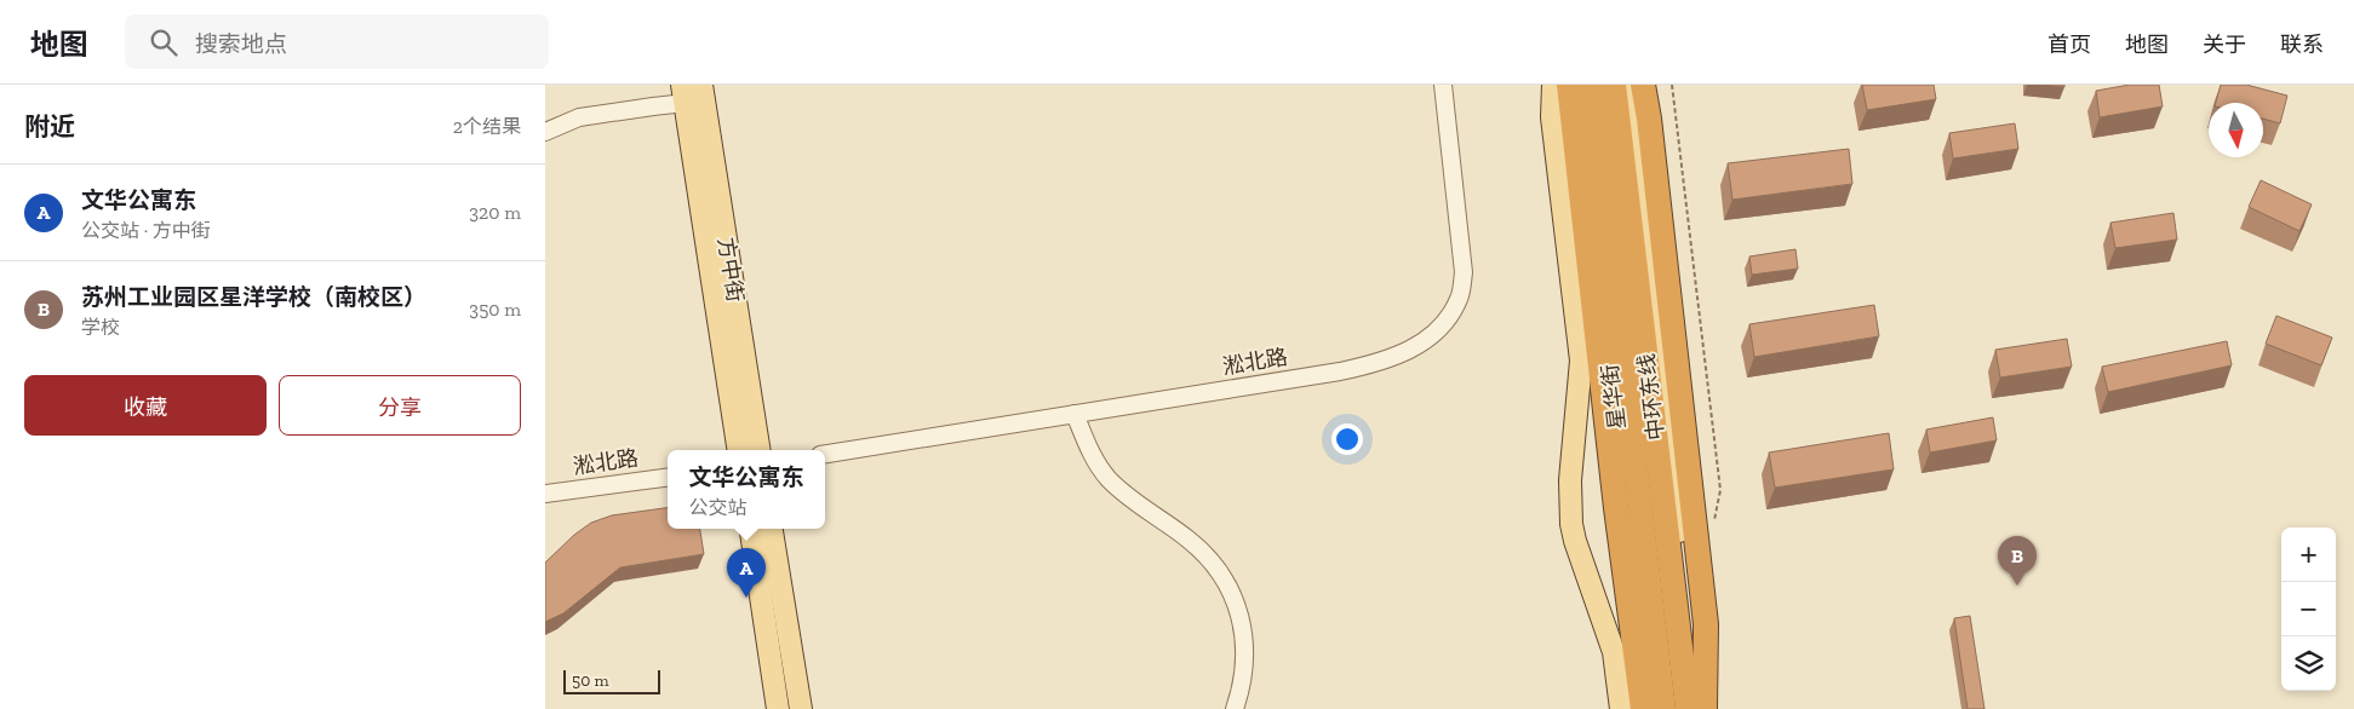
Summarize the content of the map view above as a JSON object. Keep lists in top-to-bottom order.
{
  "streets": {
    "highway": ["中环东线"],
    "main road": ["方中街", "星华街"],
    "street": ["淞北路"]
  },
  "scale_bar": "50 m",
  "north": "bottom",
  "page": {
    "header": "地图",
    "search": "搜索地点",
    "nav": [
      "首页",
      "地图",
      "关于",
      "联系"
    ],
    "heading": ["附近", "2个结果"],
    "list": [
      {
        "mark": "A",
        "name": "文华公寓东",
        "note": "公交站 · 方中街",
        "value": "320 m"
      },
      {
        "mark": "B",
        "name": "苏州工业园区星洋学校（南校区）",
        "note": "学校",
        "value": "350 m"
      }
    ],
    "buttons": ["收藏", "分享"],
    "popup": ["文华公寓东", "公交站"],
    "map_buttons": ["+", "−"],
    "pins": ["B", "A"],
    "scale": "50 m"
  }
}
